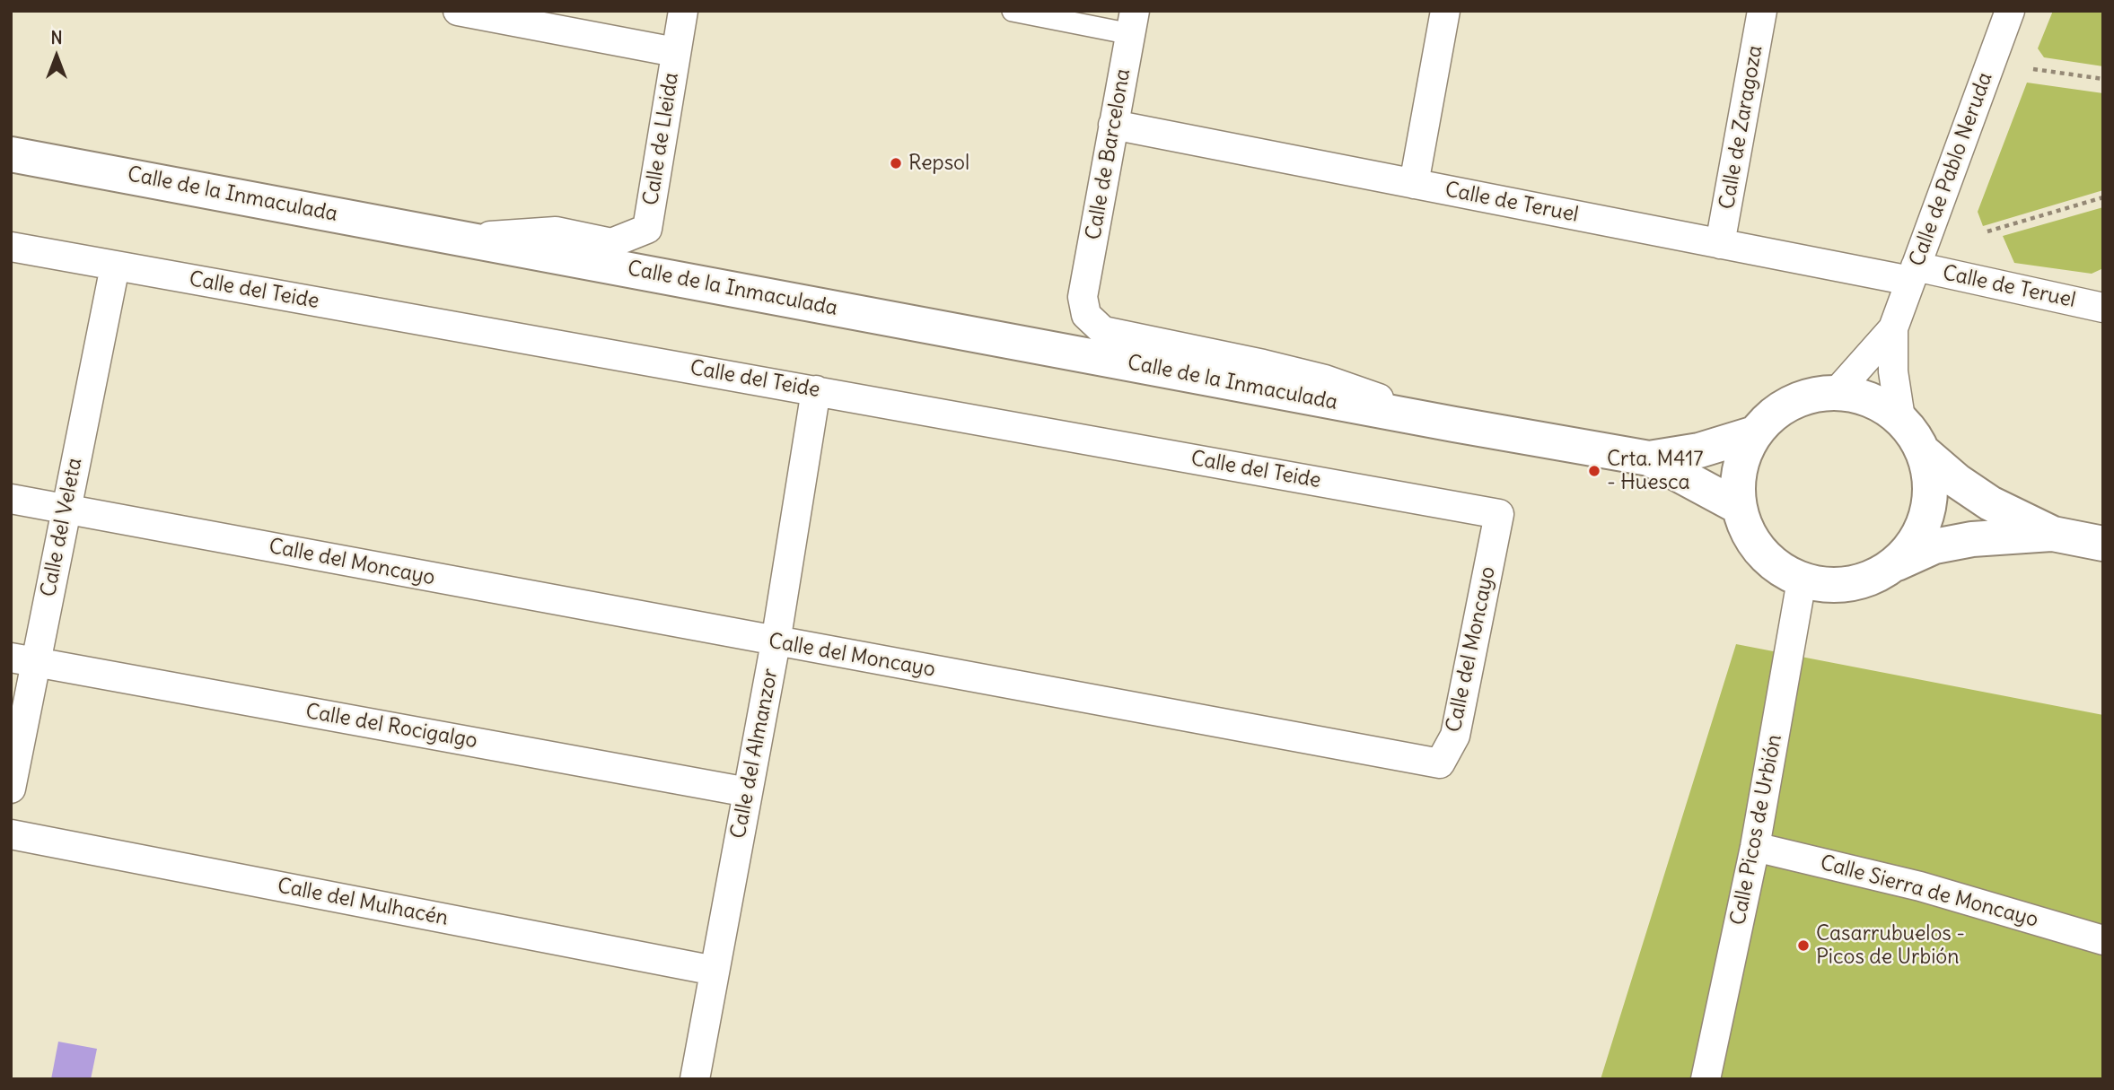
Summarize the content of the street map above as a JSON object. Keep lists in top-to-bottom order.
{
  "streets": {
    "street": [
      "Calle de Zaragoza",
      "Calle de Lleida",
      "Calle de Barcelona",
      "Calle de Pablo Neruda",
      "Calle de la Inmaculada",
      "Calle de Teruel",
      "Calle del Teide",
      "Calle del Veleta",
      "Calle del Moncayo",
      "Calle del Rocigalgo",
      "Calle del Almanzor",
      "Calle Picos de Urbión",
      "Calle Sierra de Moncayo",
      "Calle del Mulhacén"
    ]
  },
  "crossings": [
    ["Calle de Zaragoza", "Calle de Teruel"],
    ["Calle de Lleida", "Calle de la Inmaculada"],
    ["Calle de Barcelona", "Calle de la Inmaculada"],
    ["Calle de Barcelona", "Calle de Teruel"],
    ["Calle de Pablo Neruda", "Calle de la Inmaculada"],
    ["Calle de Pablo Neruda", "Calle de Teruel"],
    ["Calle de Pablo Neruda", "Calle Picos de Urbión"],
    ["Calle de la Inmaculada", "Calle Picos de Urbión"],
    ["Calle del Teide", "Calle del Veleta"],
    ["Calle del Teide", "Calle del Moncayo"],
    ["Calle del Teide", "Calle del Almanzor"],
    ["Calle del Veleta", "Calle del Moncayo"],
    ["Calle del Veleta", "Calle del Rocigalgo"],
    ["Calle del Moncayo", "Calle del Almanzor"],
    ["Calle del Rocigalgo", "Calle del Almanzor"],
    ["Calle del Almanzor", "Calle del Mulhacén"],
    ["Calle Picos de Urbión", "Calle Sierra de Moncayo"]
  ],
  "places": ["Repsol", "Crta. M417 - Huesca", "Casarrubuelos - Picos de Urbión"],
  "north": "top"
}
